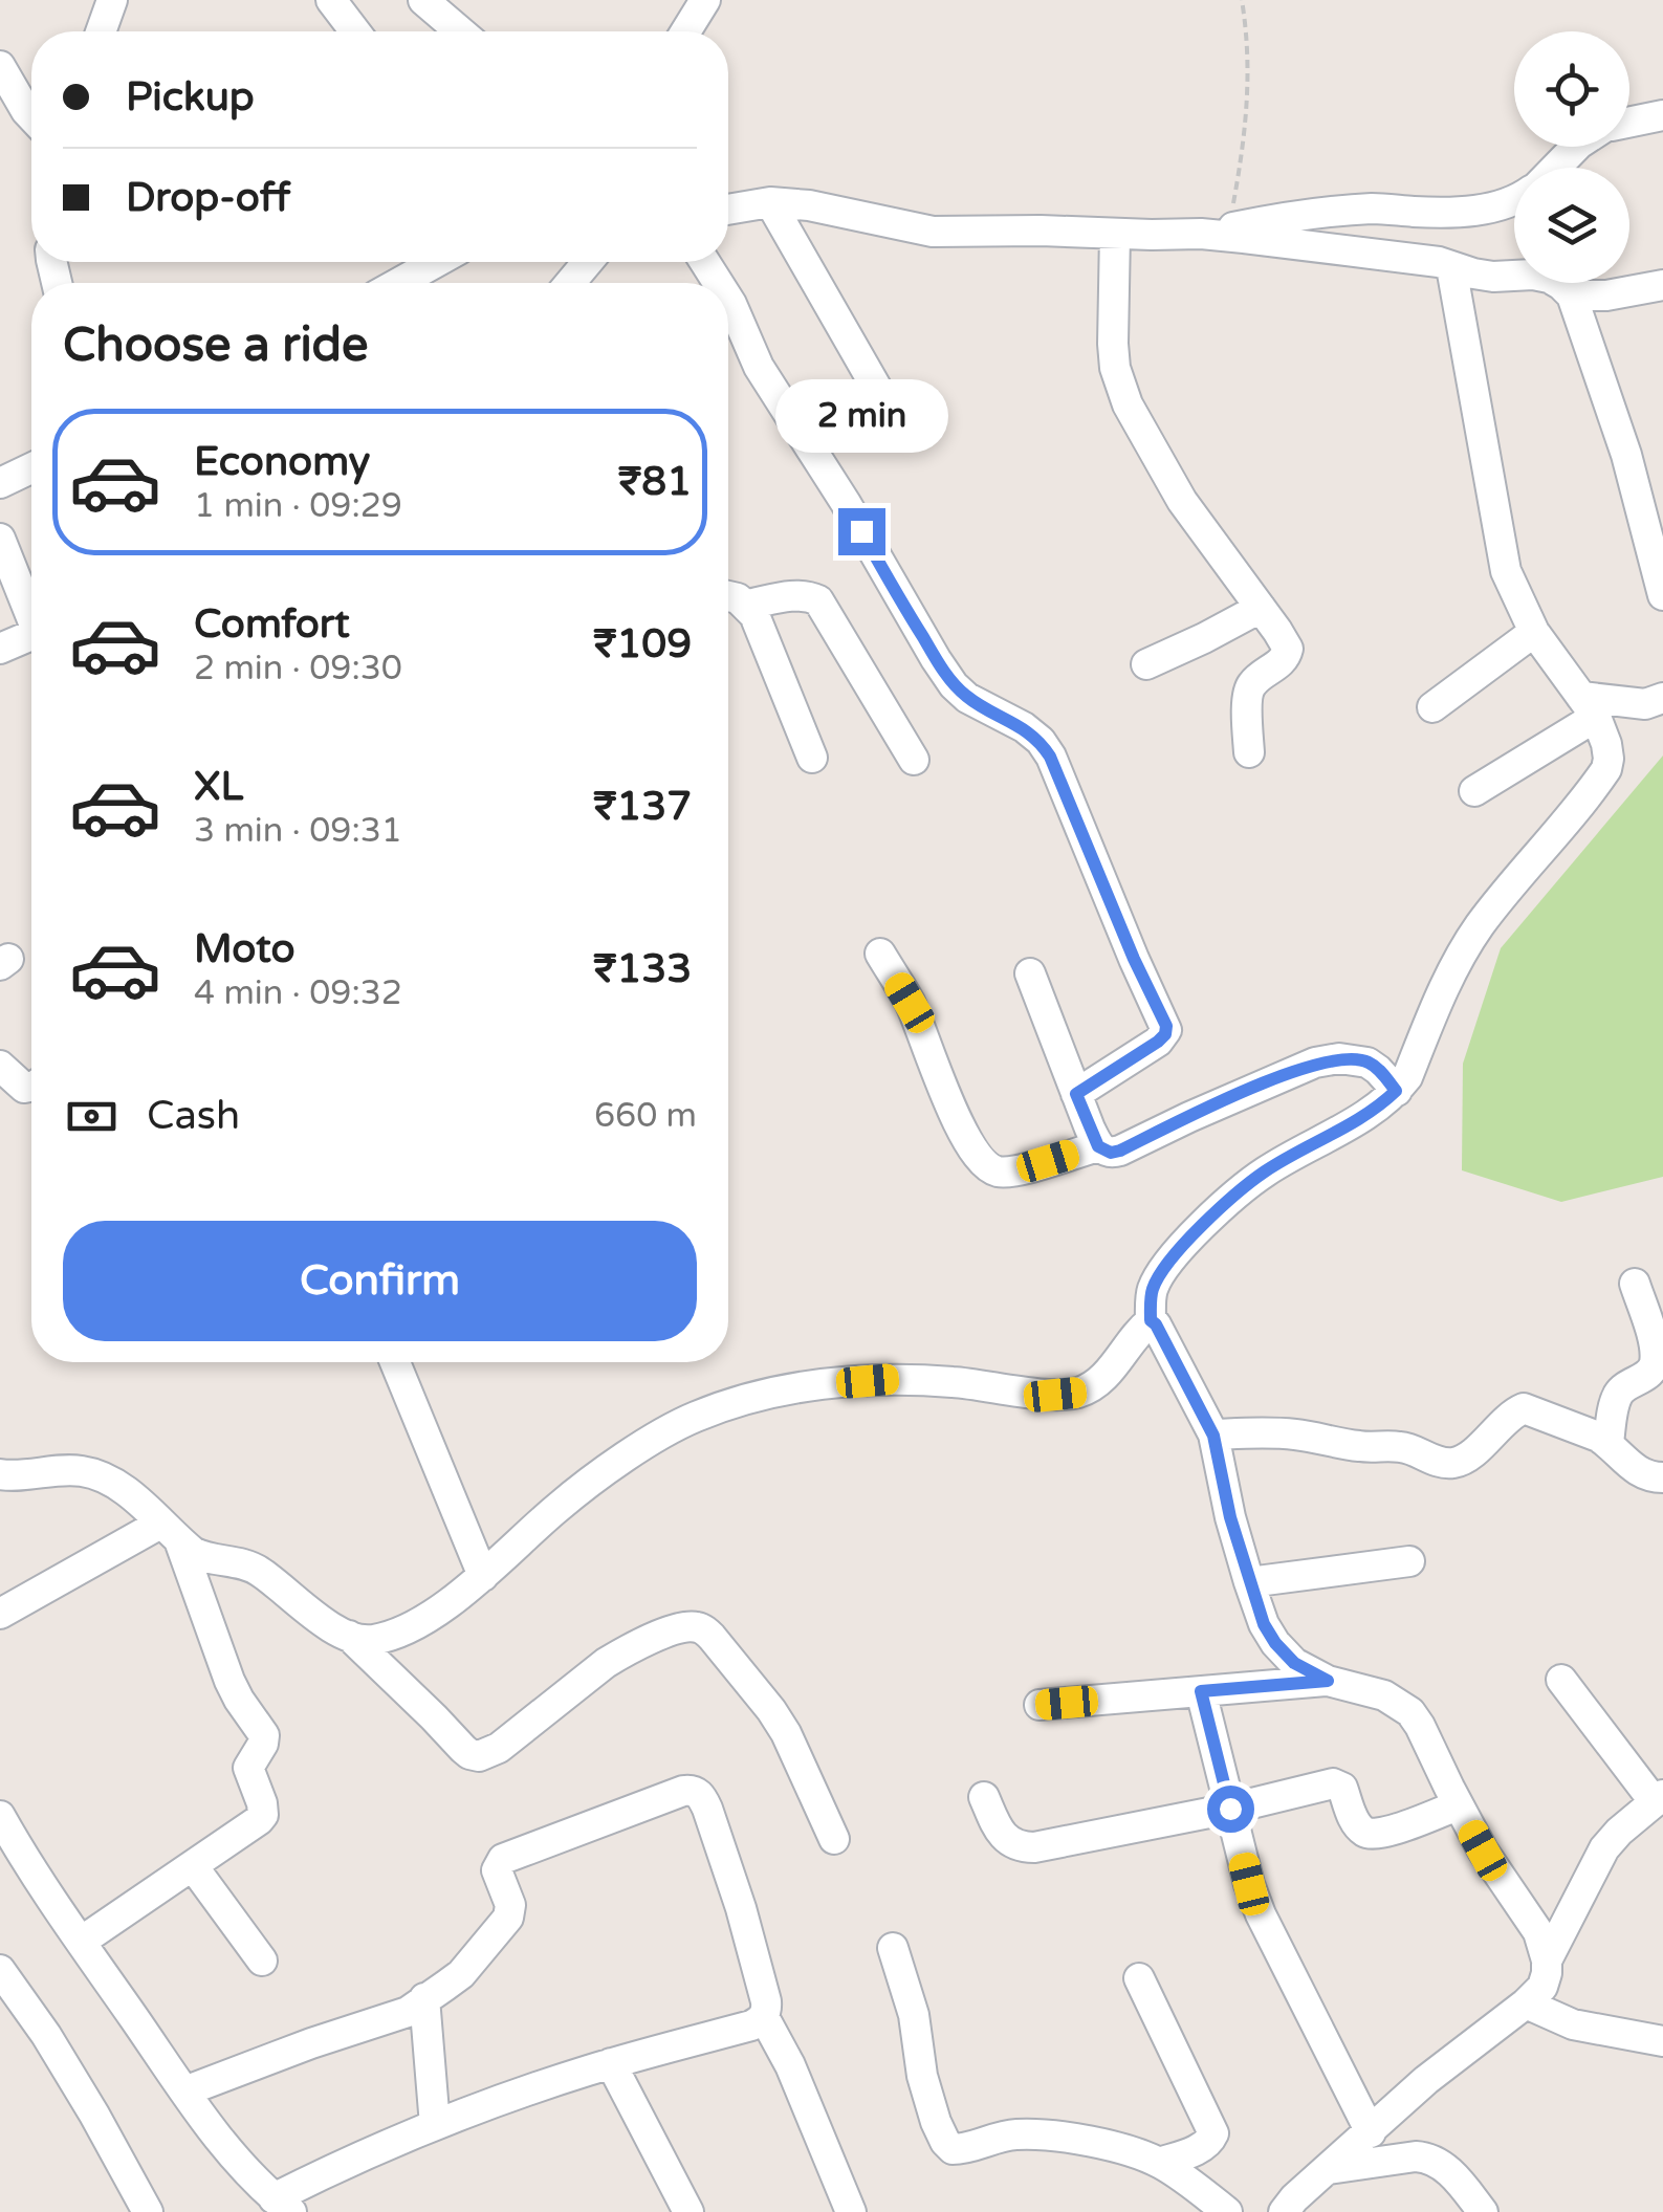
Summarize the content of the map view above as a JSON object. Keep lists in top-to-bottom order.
{
  "page": {
    "banner": ["Pickup", "Drop-off"],
    "heading": "Choose a ride",
    "bubble": "2 min",
    "list": [
      {
        "name": "Economy",
        "note": "1 min · 09:29",
        "value": "₹81"
      },
      {
        "name": "Comfort",
        "note": "2 min · 09:30",
        "value": "₹109"
      },
      {
        "name": "XL",
        "note": "3 min · 09:31",
        "value": "₹137"
      },
      {
        "name": "Moto",
        "note": "4 min · 09:32",
        "value": "₹133"
      }
    ],
    "pay": ["Cash", "660 m"],
    "buttons": "Confirm"
  }
}
